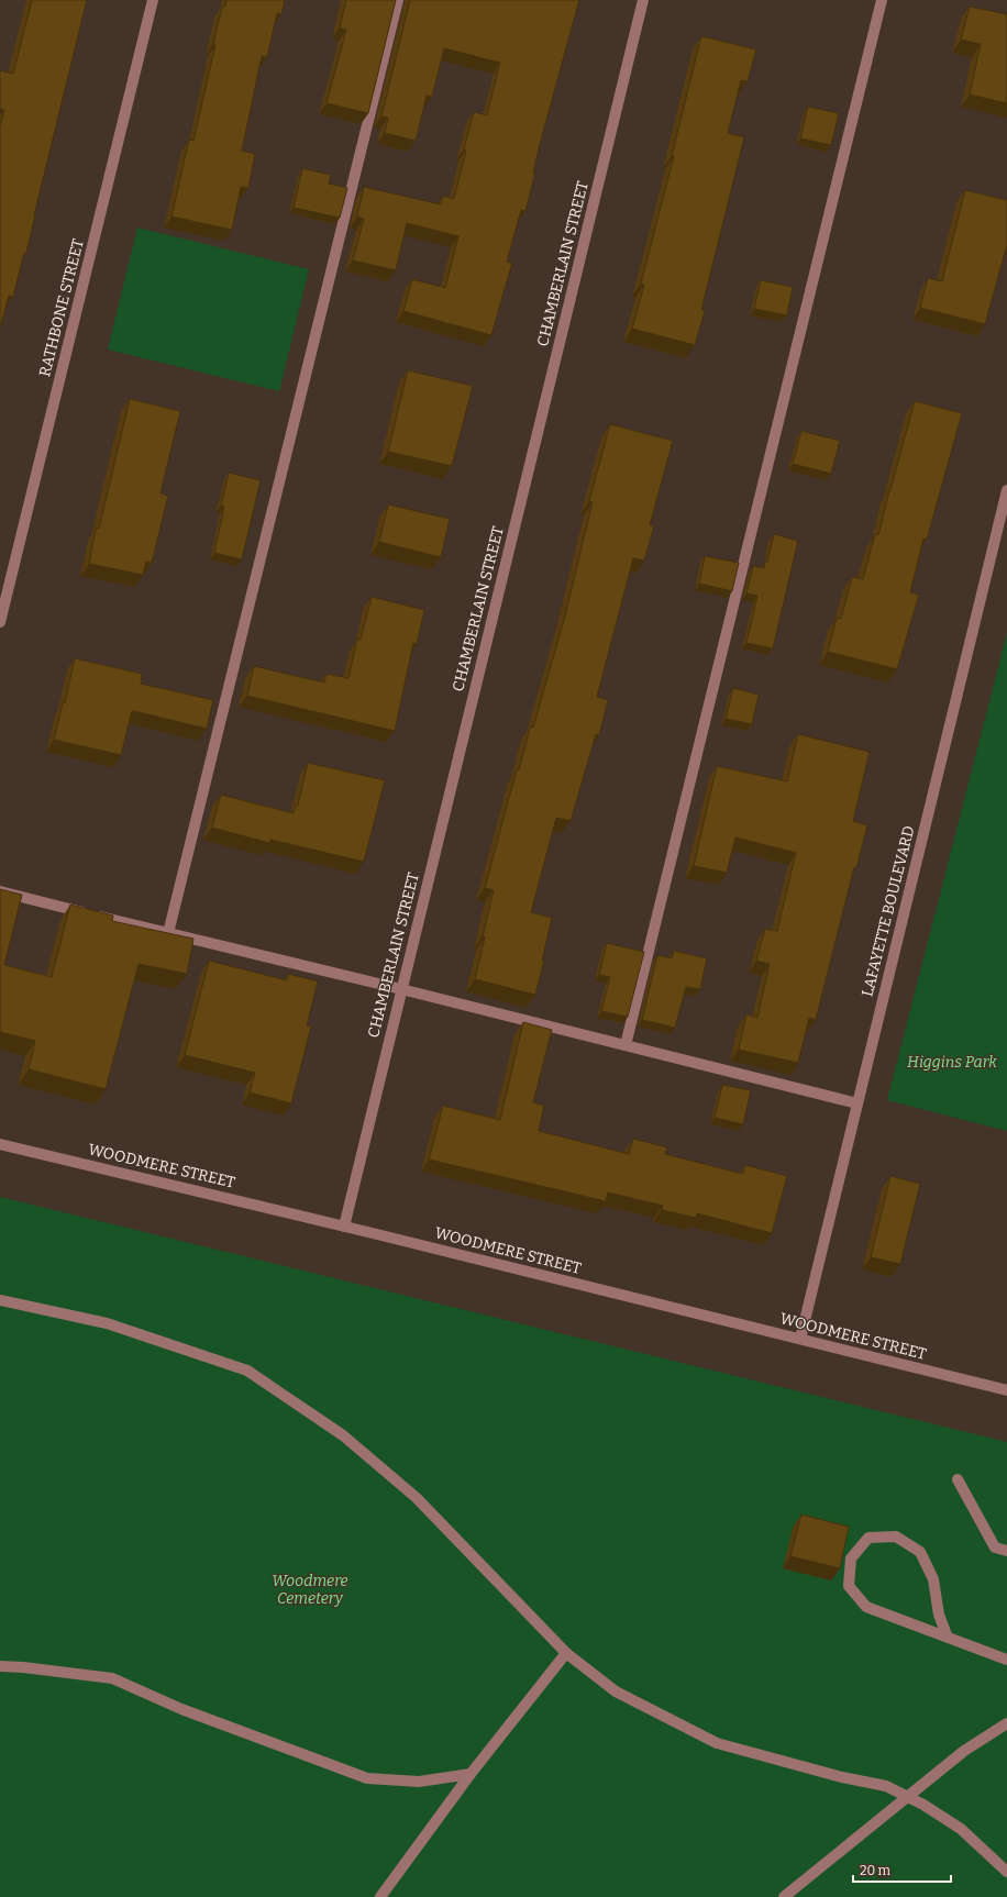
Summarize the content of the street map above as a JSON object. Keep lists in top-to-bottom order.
{
  "streets": {
    "street": [
      "CHAMBERLAIN STREET",
      "RATHBONE STREET",
      "LAFAYETTE BOULEVARD",
      "WOODMERE STREET"
    ]
  },
  "crossings": [
    ["CHAMBERLAIN STREET", "WOODMERE STREET"],
    ["LAFAYETTE BOULEVARD", "WOODMERE STREET"]
  ],
  "parks": ["Higgins Park", "Woodmere Cemetery"],
  "scale_bar": "20 m"
}
